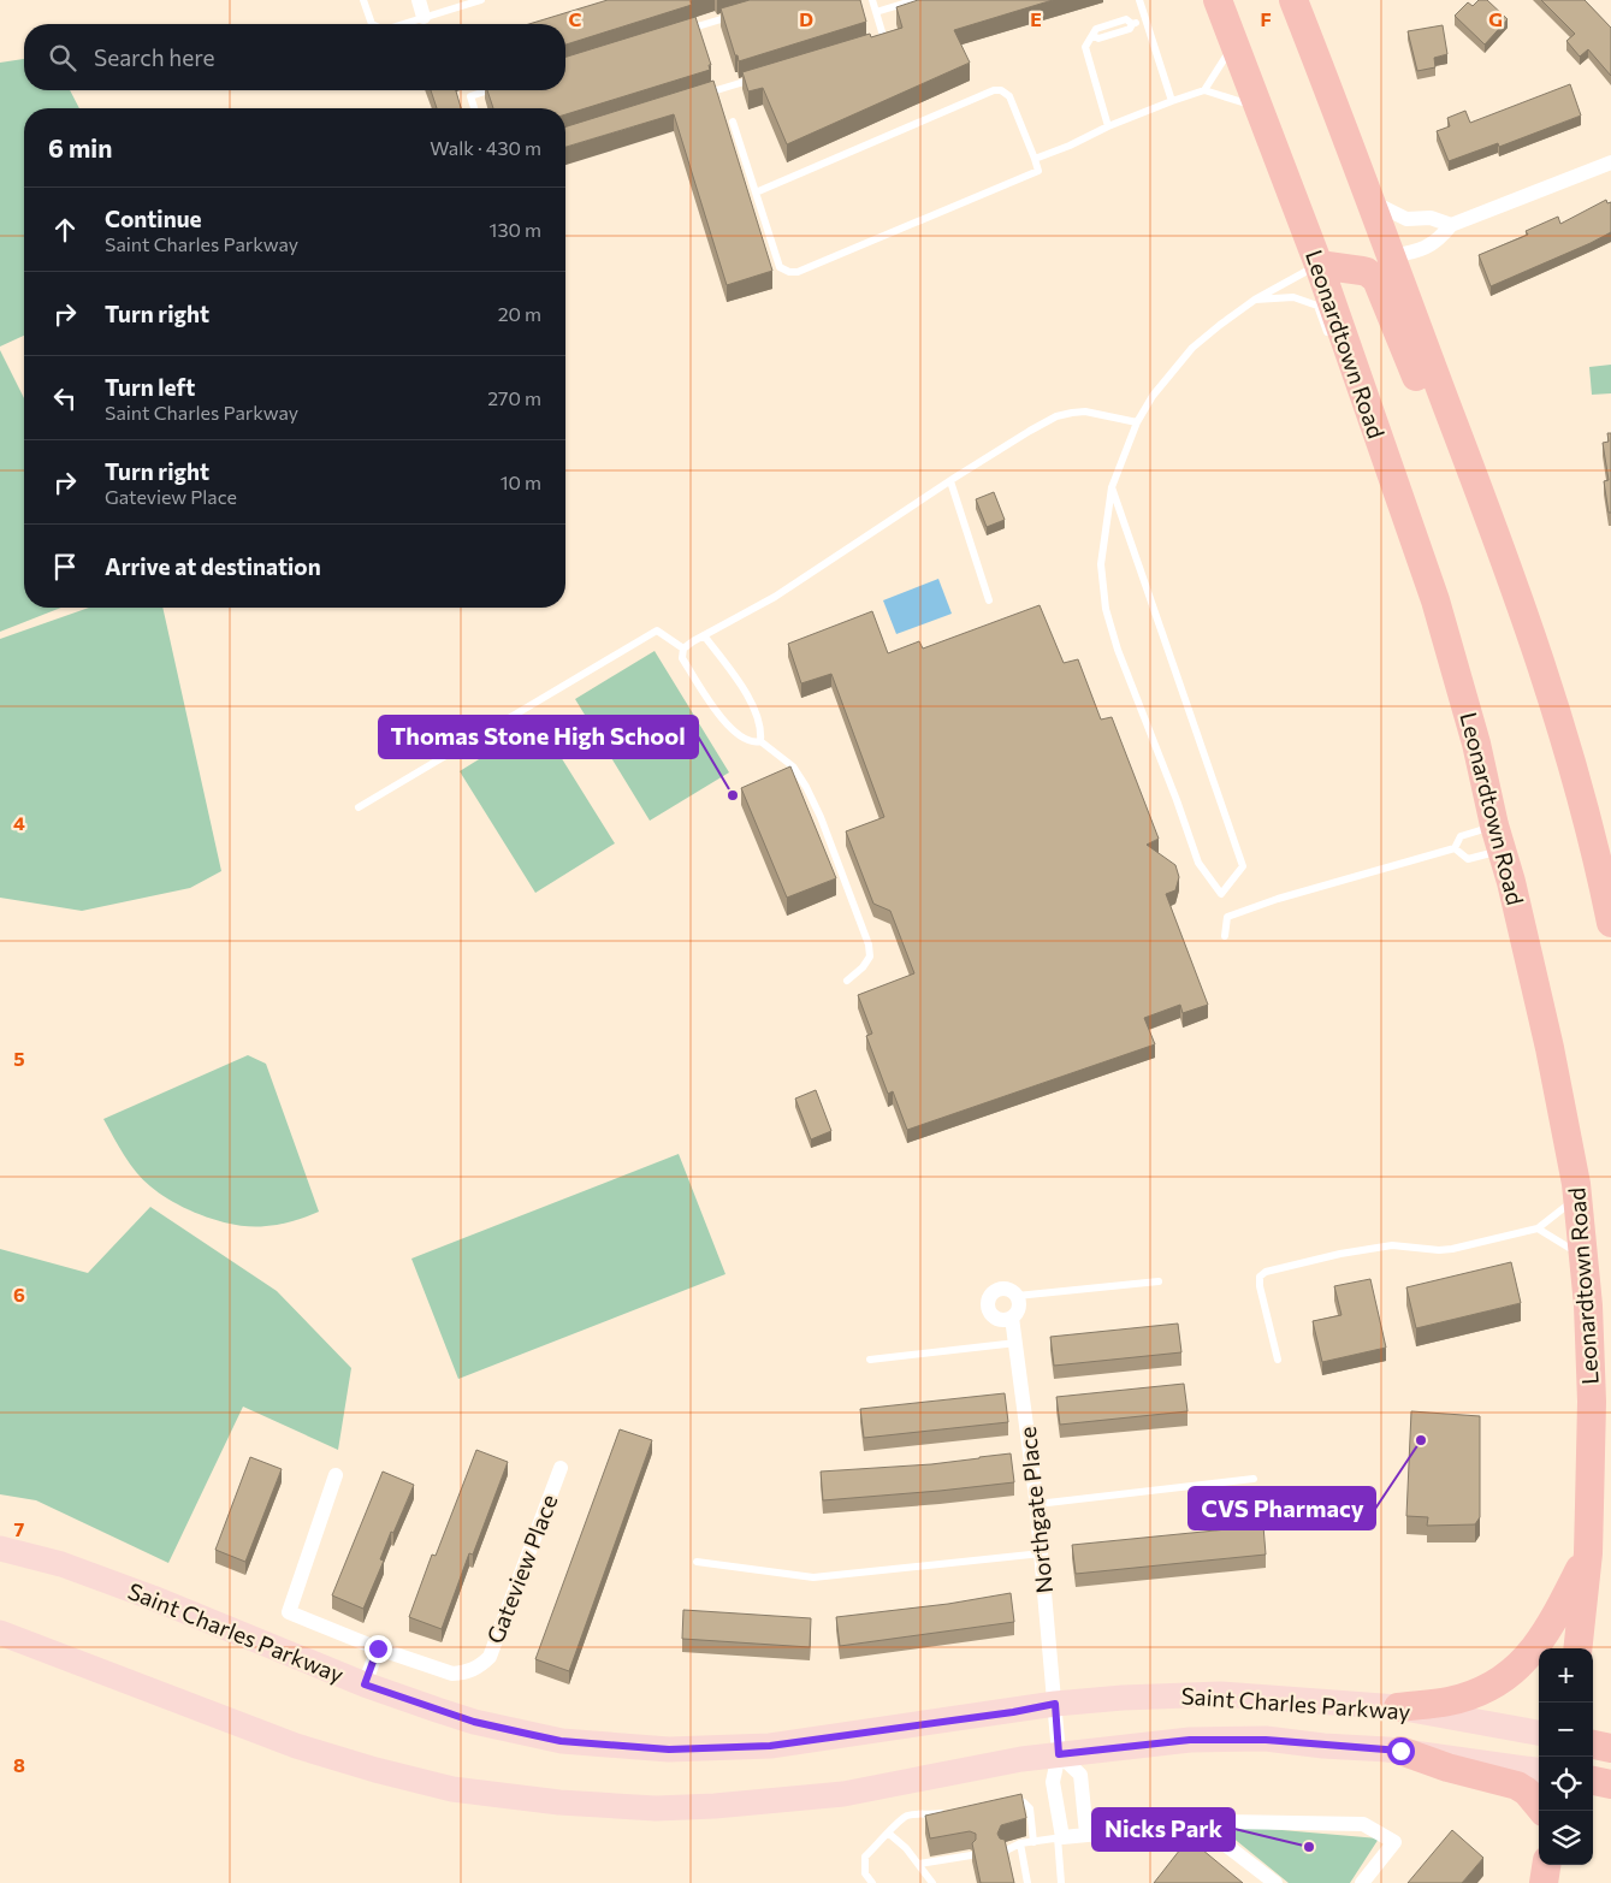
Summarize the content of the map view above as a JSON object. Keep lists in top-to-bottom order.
{
  "streets": {
    "highway": ["Leonardtown Road"],
    "main road": ["Saint Charles Parkway"],
    "street": ["Northgate Place", "Gateview Place"]
  },
  "crossings": [
    ["Northgate Place", "Saint Charles Parkway"]
  ],
  "places": ["Thomas Stone High School", "CVS Pharmacy", "Nicks Park"],
  "page": {
    "search": "Search here",
    "heading": ["6 min", "Walk · 430 m"],
    "list": [
      ["Continue", "Saint Charles Parkway", "130 m"],
      ["Turn right", "20 m"],
      ["Turn left", "Saint Charles Parkway", "270 m"],
      ["Turn right", "Gateview Place", "10 m"],
      "Arrive at destination"
    ],
    "map_buttons": ["+", "−"]
  },
  "grid": {
    "columns": [
      "C",
      "D",
      "E",
      "F",
      "G"
    ],
    "rows": [
      "4",
      "5",
      "6",
      "7",
      "8"
    ]
  }
}
